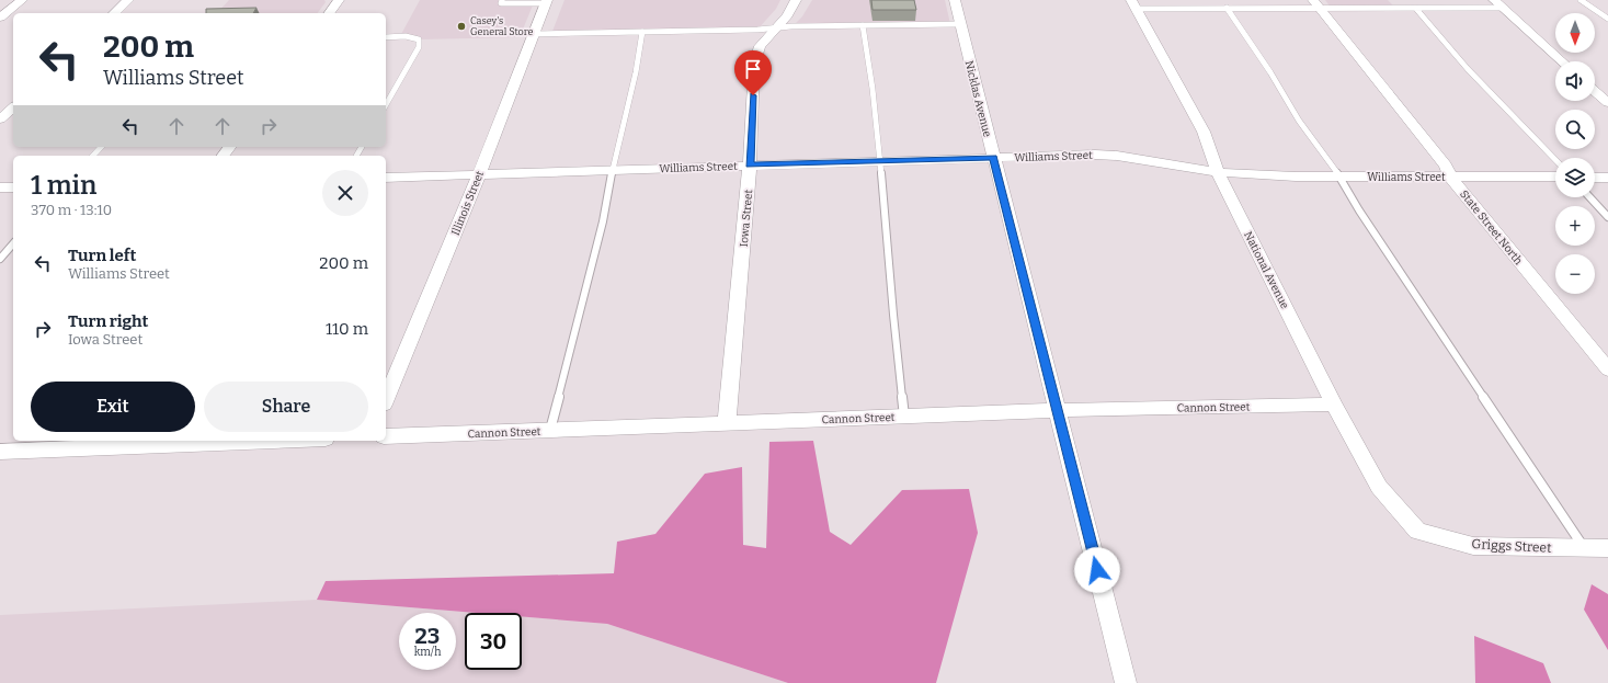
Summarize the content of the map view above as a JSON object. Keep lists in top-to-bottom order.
{
  "streets": {
    "street": [
      "Nicklas Avenue",
      "Williams Street",
      "Illinois Street",
      "Iowa Street",
      "State Street North",
      "National Avenue",
      "Cannon Street",
      "Griggs Street"
    ]
  },
  "crossings": [
    ["Nicklas Avenue", "Williams Street"],
    ["Nicklas Avenue", "Cannon Street"],
    ["Williams Street", "Illinois Street"],
    ["Williams Street", "Iowa Street"],
    ["Williams Street", "State Street North"],
    ["Williams Street", "National Avenue"],
    ["Iowa Street", "Cannon Street"],
    ["National Avenue", "Cannon Street"],
    ["National Avenue", "Griggs Street"]
  ],
  "places": ["Casey's General Store"],
  "north": "bottom",
  "page": {
    "map_buttons": ["+", "−"],
    "turn": ["200 m", "Williams Street"],
    "heading": ["1 min", "370 m · 13:10"],
    "list": [
      {
        "name": "Turn left",
        "note": "Williams Street",
        "value": "200 m"
      },
      {
        "name": "Turn right",
        "note": "Iowa Street",
        "value": "110 m"
      }
    ],
    "buttons": ["Exit", "Share"],
    "speed": "23 km/h",
    "limit": "30"
  }
}
